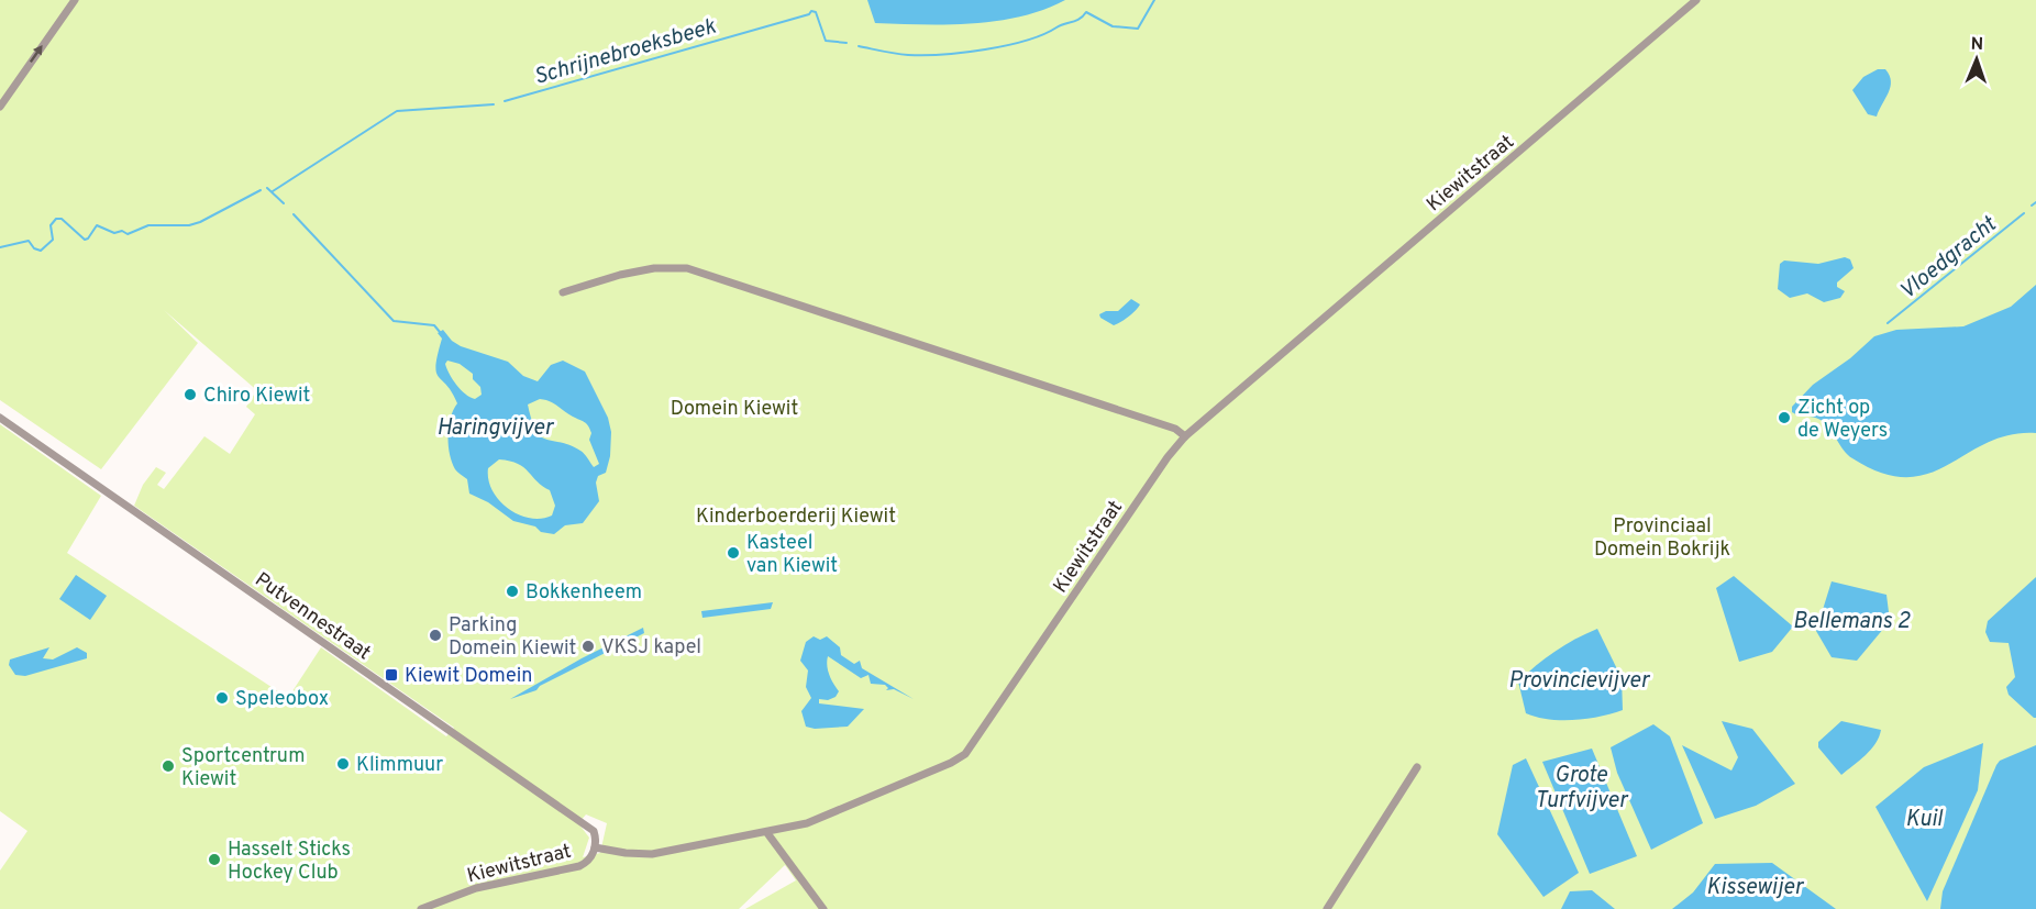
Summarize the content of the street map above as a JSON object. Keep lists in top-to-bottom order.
{
  "streets": {
    "street": ["Kiewitstraat", "Putvennestraat"]
  },
  "crossings": [
    ["Kiewitstraat", "Putvennestraat"]
  ],
  "water": [
    "Schrijnebroeksbeek",
    "Vloedgracht",
    "Haringvijver",
    "Bellemans 2",
    "Provincievijver",
    "Grote Turfvijver",
    "Kuil",
    "Kissewijer"
  ],
  "parks": ["Domein Kiewit", "Kinderboerderij Kiewit", "Provinciaal Domein Bokrijk"],
  "places": {
    "other": [
      "Chiro Kiewit",
      "Zicht op de Weyers",
      "Kasteel van Kiewit",
      "Bokkenheem",
      "Parking Domein Kiewit",
      "VKSJ kapel",
      "Speleobox",
      "Klimmuur",
      "Sportcentrum Kiewit",
      "Hasselt Sticks Hockey Club"
    ],
    "transit": ["Kiewit Domein"]
  },
  "north": "top"
}
